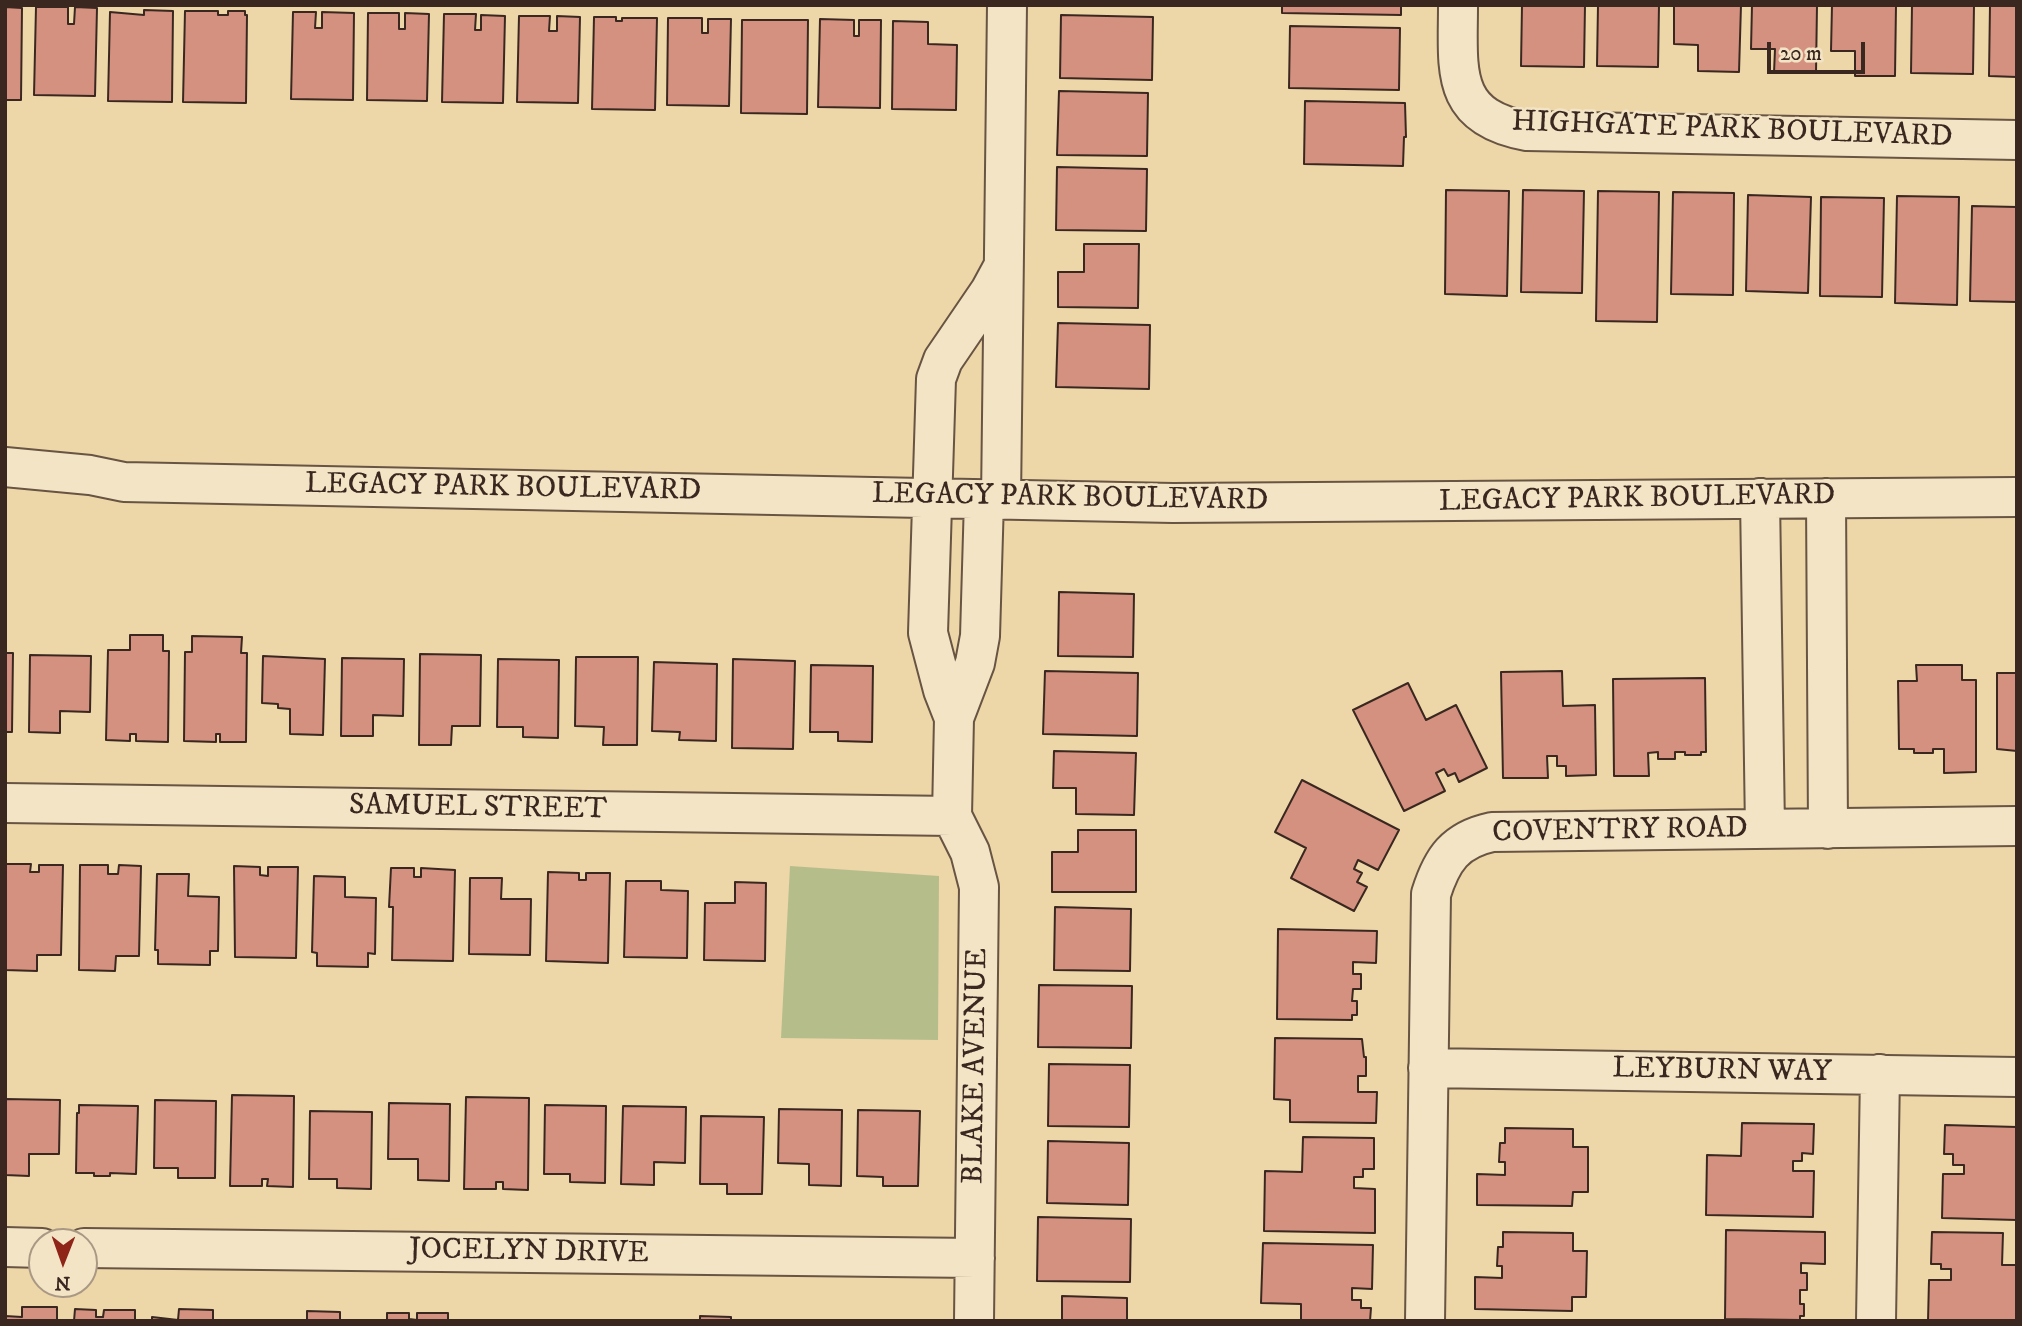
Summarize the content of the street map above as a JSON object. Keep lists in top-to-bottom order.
{
  "streets": {
    "street": [
      "HIGHGATE PARK BOULEVARD",
      "LEGACY PARK BOULEVARD",
      "SAMUEL STREET",
      "COVENTRY ROAD",
      "BLAKE AVENUE",
      "LEYBURN WAY",
      "JOCELYN DRIVE"
    ]
  },
  "crossings": [
    ["SAMUEL STREET", "BLAKE AVENUE"],
    ["COVENTRY ROAD", "LEYBURN WAY"],
    ["BLAKE AVENUE", "JOCELYN DRIVE"]
  ],
  "scale_bar": "20 m",
  "north": "bottom"
}
